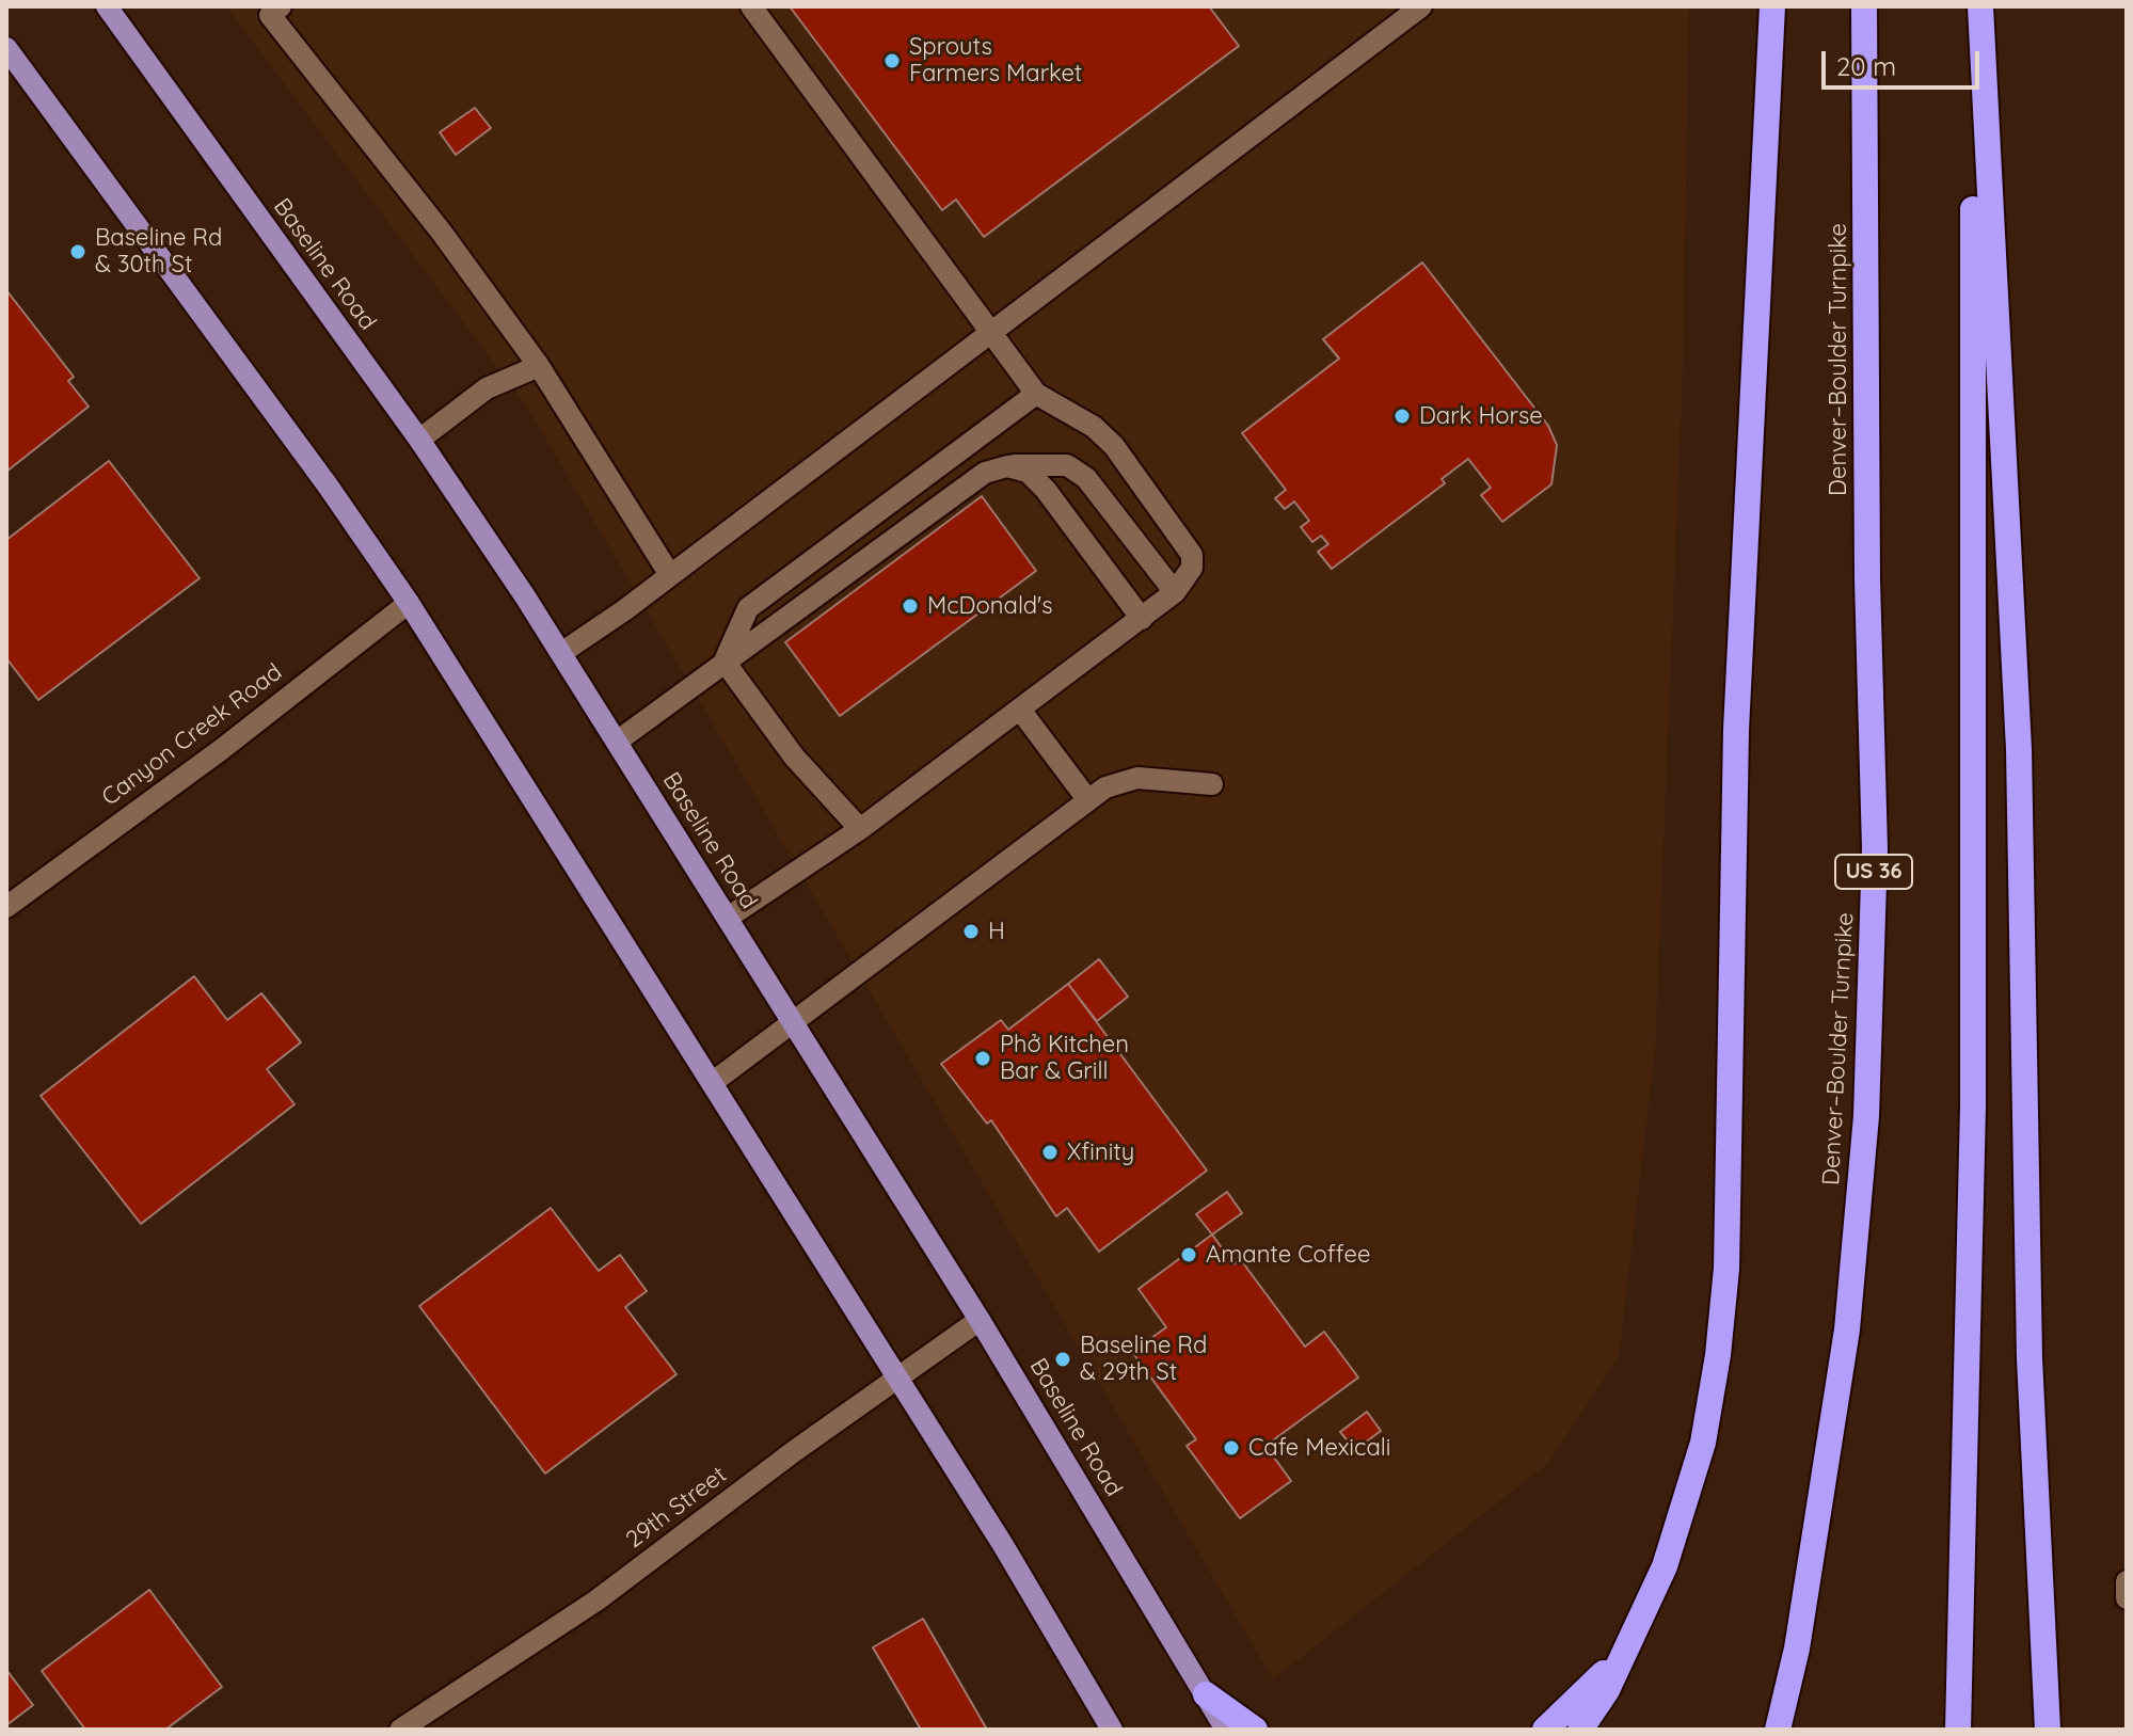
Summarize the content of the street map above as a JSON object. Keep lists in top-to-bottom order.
{
  "streets": {
    "highway": ["Denver–Boulder Turnpike", "US 36"],
    "main road": ["Baseline Road"],
    "street": ["Canyon Creek Road", "29th Street"]
  },
  "crossings": [
    ["Baseline Road", "29th Street"]
  ],
  "places": [
    "Sprouts Farmers Market",
    "Baseline Rd & 30th St",
    "Dark Horse",
    "McDonald's",
    "H",
    "Phở Kitchen Bar & Grill",
    "Xfinity",
    "Amante Coffee",
    "Baseline Rd & 29th St",
    "Cafe Mexicali"
  ],
  "scale_bar": "20 m"
}
